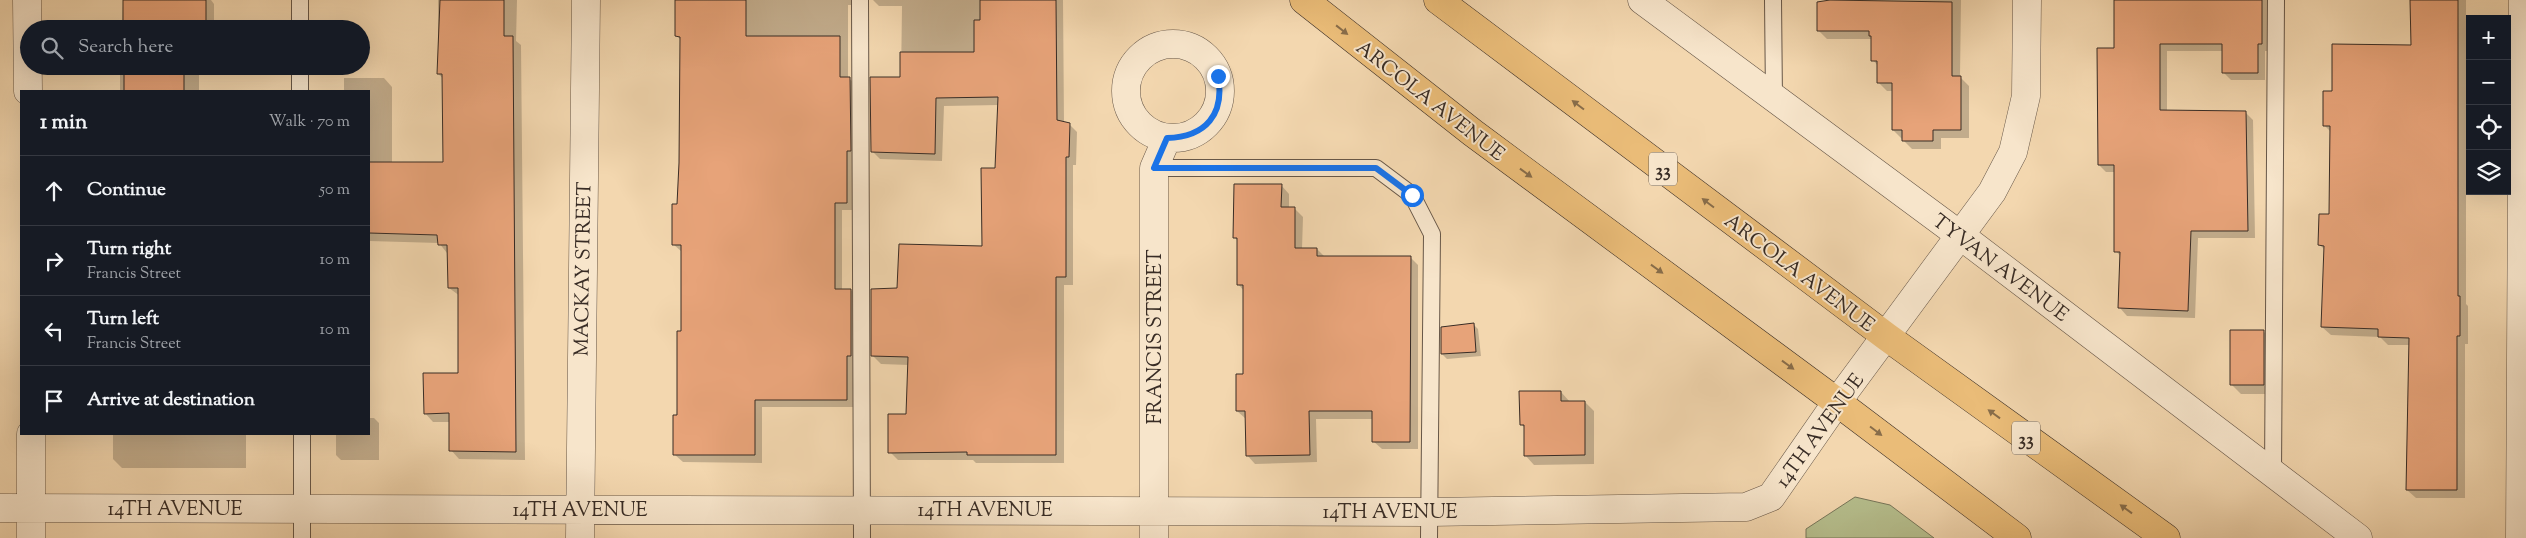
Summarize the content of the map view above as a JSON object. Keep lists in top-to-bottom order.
{
  "streets": {
    "main road": ["ARCOLA AVENUE", "33"],
    "street": [
      "TYVAN AVENUE",
      "MACKAY STREET",
      "FRANCIS STREET",
      "14TH AVENUE"
    ]
  },
  "crossings": [
    ["ARCOLA AVENUE", "14TH AVENUE"],
    ["TYVAN AVENUE", "14TH AVENUE"],
    ["MACKAY STREET", "14TH AVENUE"],
    ["FRANCIS STREET", "14TH AVENUE"]
  ],
  "page": {
    "map_buttons": ["+", "−"],
    "search": "Search here",
    "heading": ["1 min", "Walk · 70 m"],
    "list": [
      ["Continue", "50 m"],
      ["Turn right", "Francis Street", "10 m"],
      ["Turn left", "Francis Street", "10 m"],
      "Arrive at destination"
    ]
  }
}
